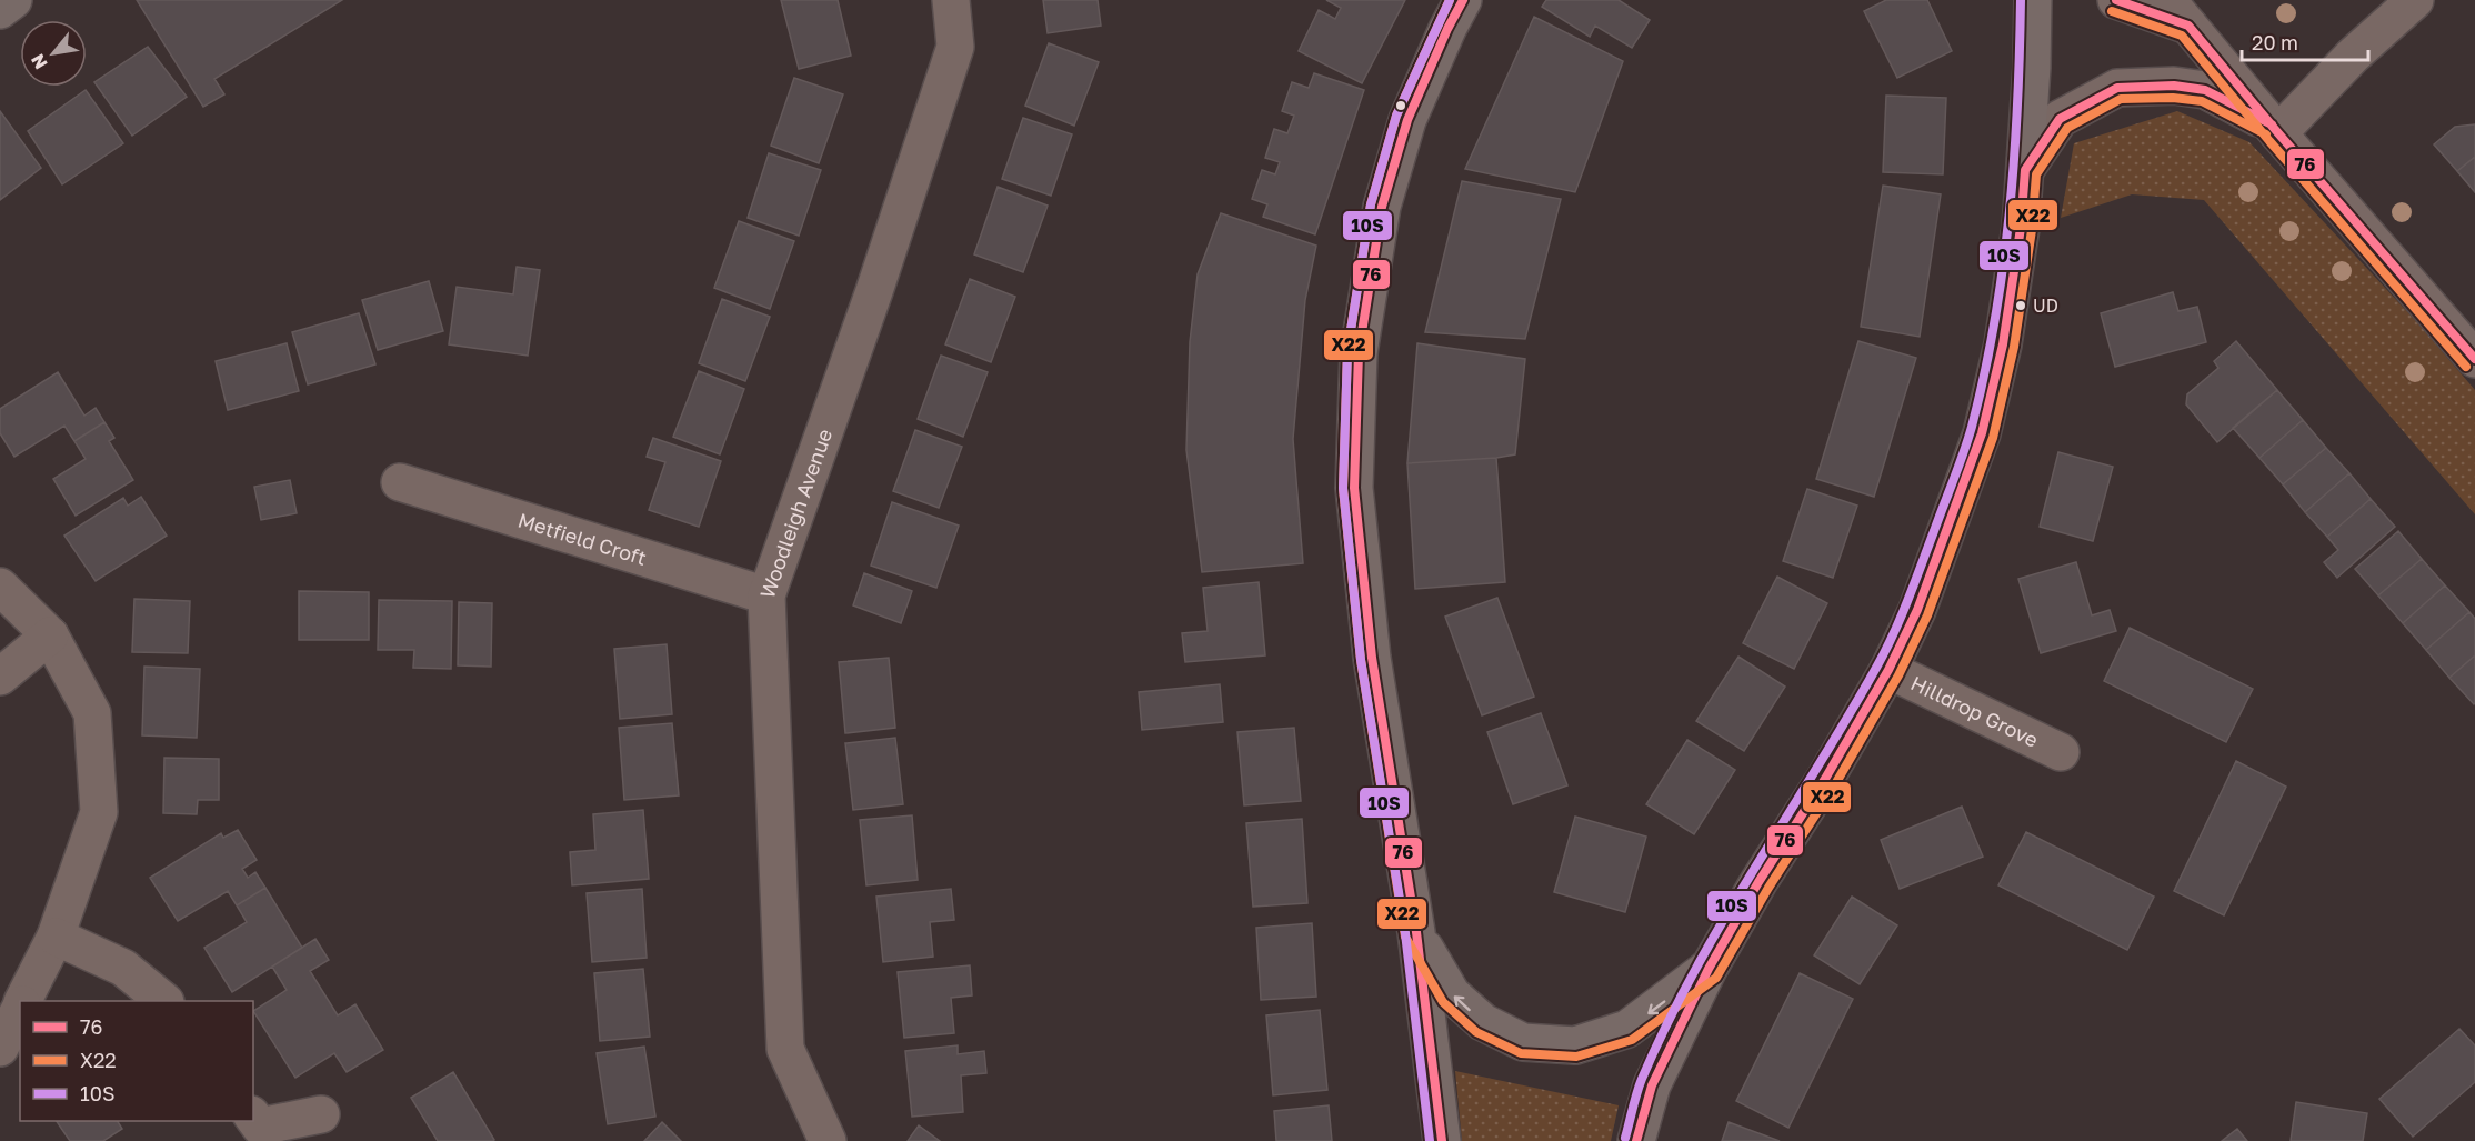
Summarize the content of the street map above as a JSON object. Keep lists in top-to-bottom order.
{
  "streets": {
    "street": ["Woodleigh Avenue", "Metfield Croft", "Hilldrop Grove"]
  },
  "crossings": [
    ["Woodleigh Avenue", "Metfield Croft"]
  ],
  "places": ["UD"],
  "lines": ["transit line 76", "transit line X22", "transit line 10S"],
  "legend": ["76", "X22", "10S"],
  "scale_bar": "20 m",
  "north": "bottom left"
}
